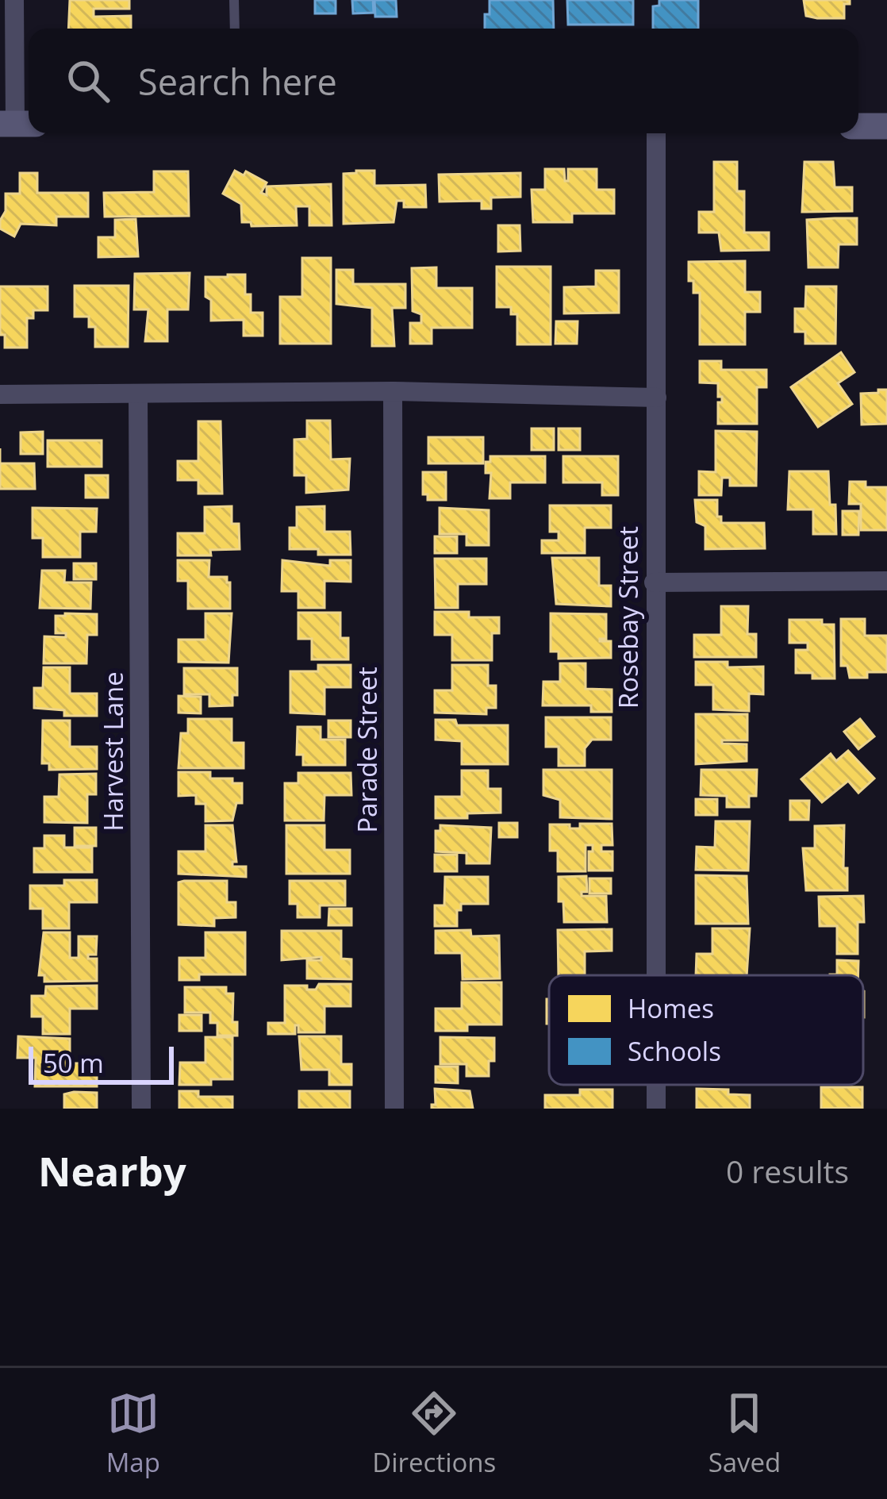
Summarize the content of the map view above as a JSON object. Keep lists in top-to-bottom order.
{
  "streets": {
    "street": ["Rosebay Street", "Parade Street", "Harvest Lane"]
  },
  "legend": ["Homes", "Schools"],
  "scale_bar": "50 m",
  "page": {
    "search": "Search here",
    "scale": "50 m",
    "heading": ["Nearby", "0 results"],
    "nav": ["Map", "Directions", "Saved"]
  }
}
